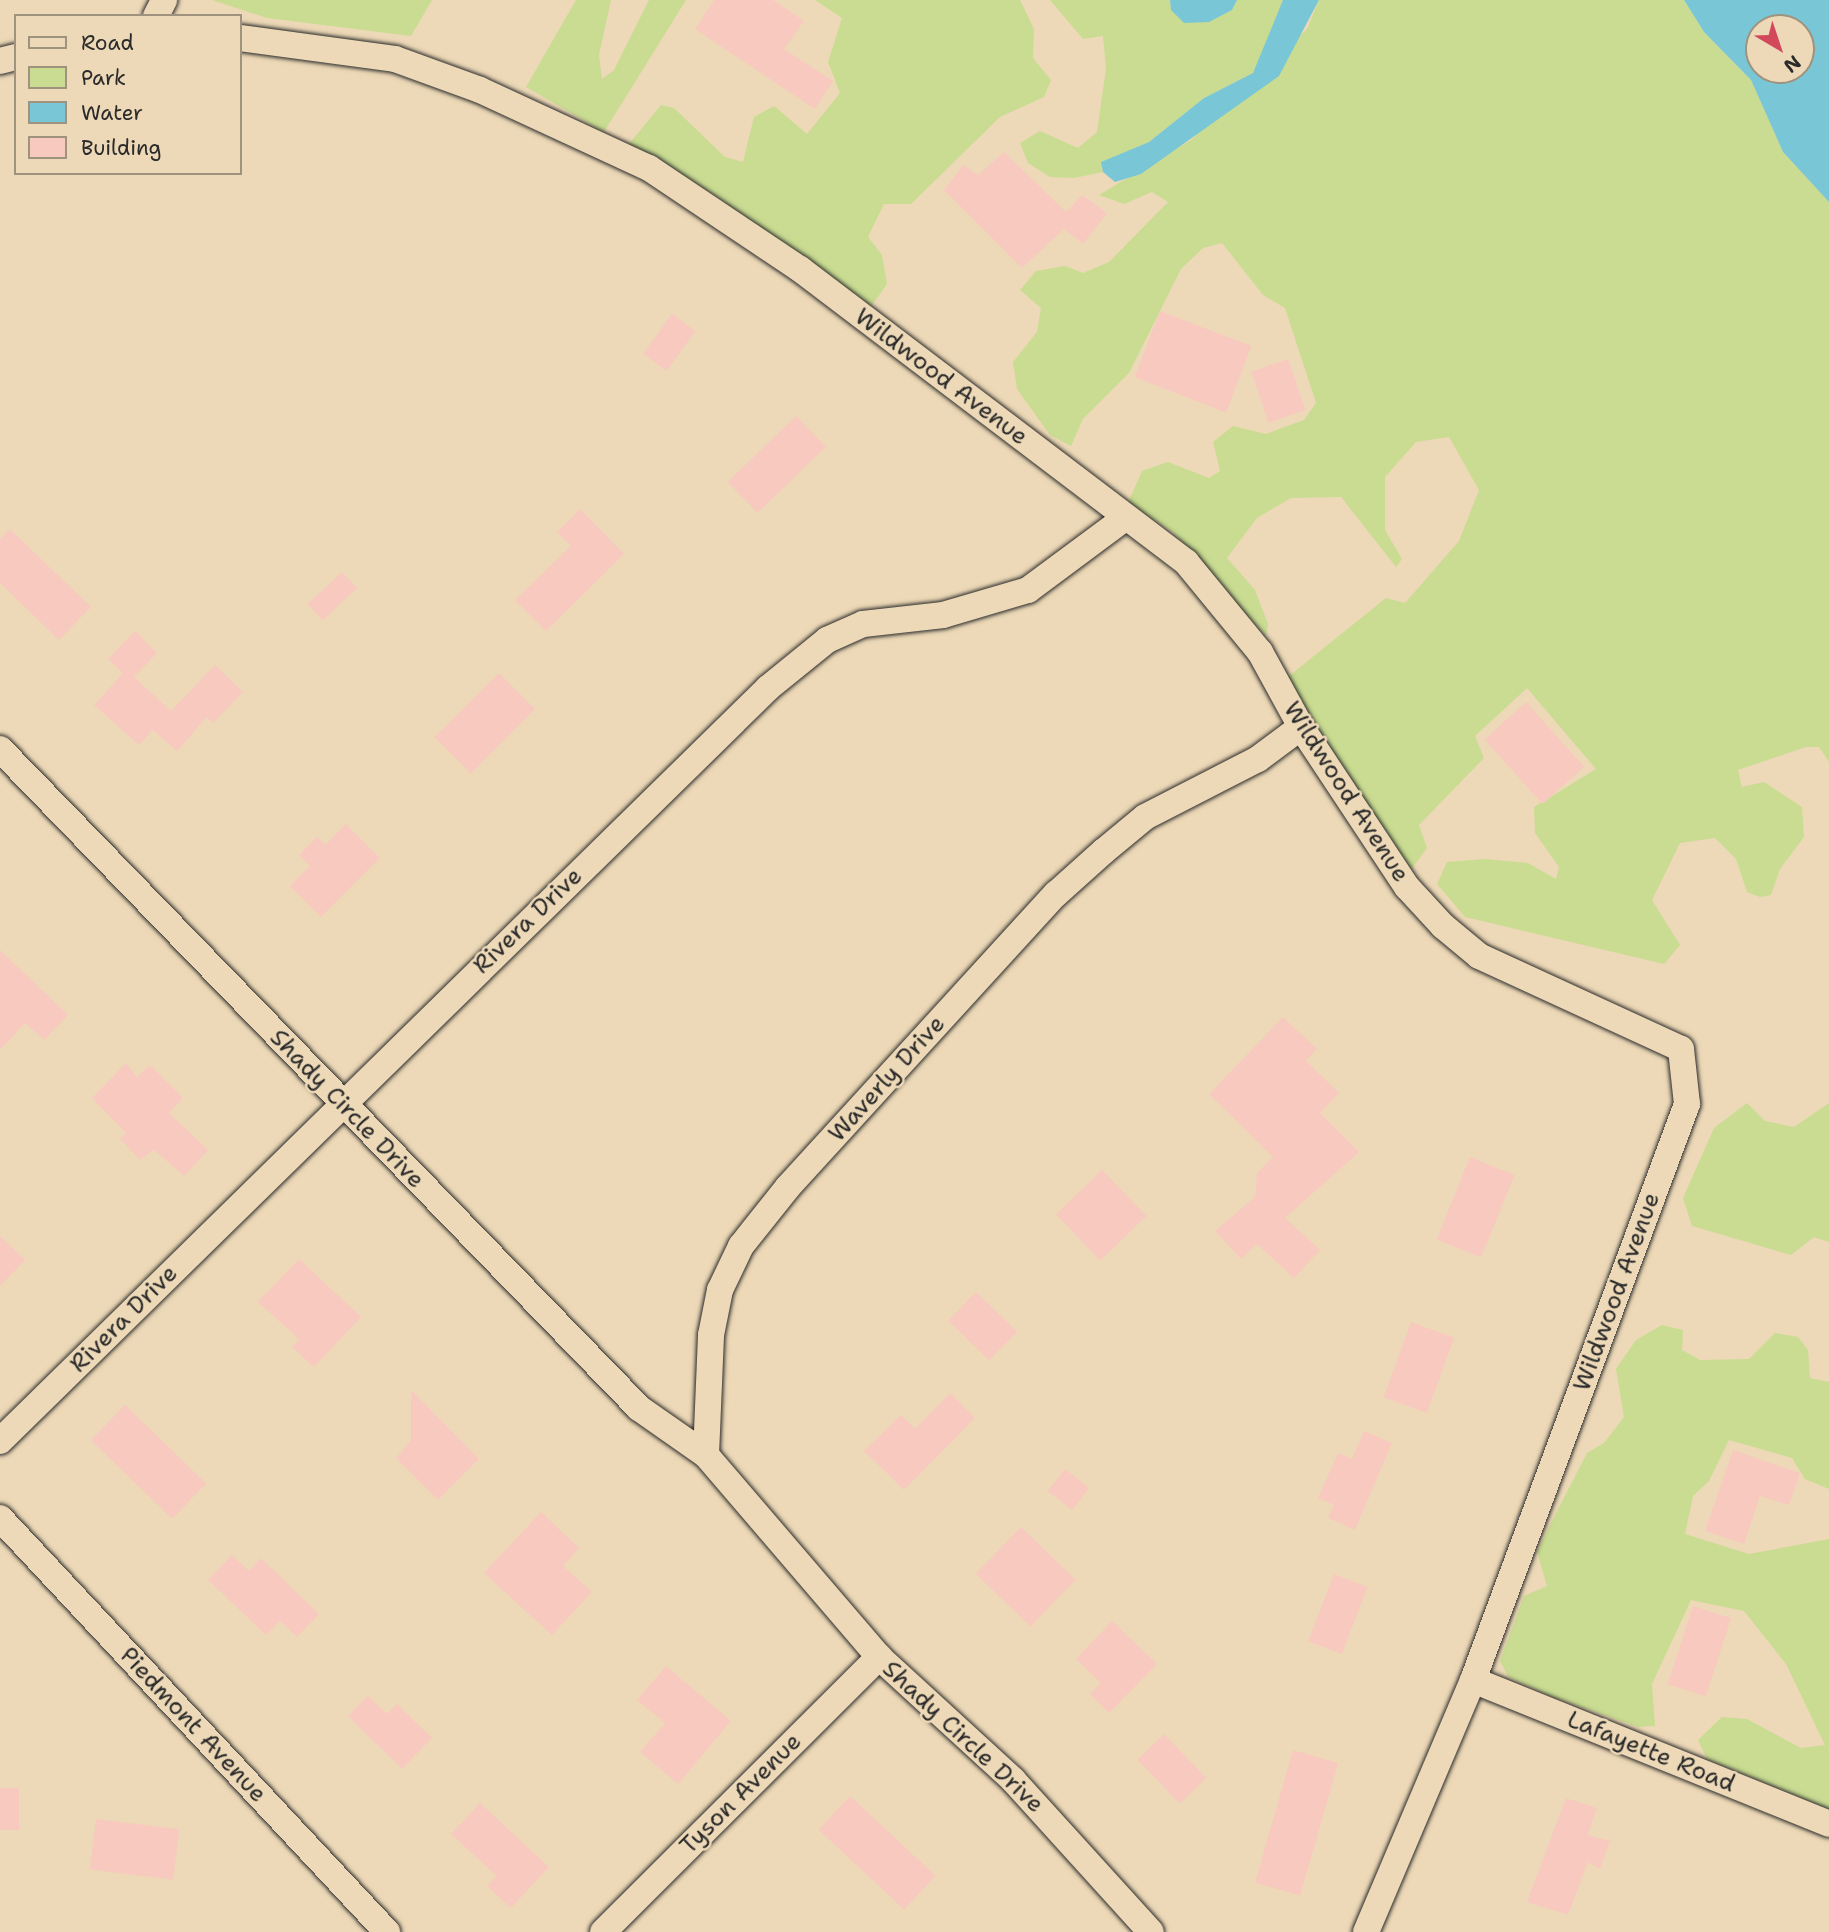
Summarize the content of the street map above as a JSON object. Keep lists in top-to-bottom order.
{
  "streets": {
    "street": [
      "Wildwood Avenue",
      "Rivera Drive",
      "Waverly Drive",
      "Shady Circle Drive",
      "Piedmont Avenue",
      "Lafayette Road",
      "Tyson Avenue"
    ]
  },
  "crossings": [
    ["Wildwood Avenue", "Rivera Drive"],
    ["Wildwood Avenue", "Waverly Drive"],
    ["Wildwood Avenue", "Lafayette Road"],
    ["Rivera Drive", "Shady Circle Drive"],
    ["Waverly Drive", "Shady Circle Drive"],
    ["Shady Circle Drive", "Tyson Avenue"]
  ],
  "legend": [
    "Road",
    "Park",
    "Water",
    "Building"
  ],
  "north": "bottom right"
}
